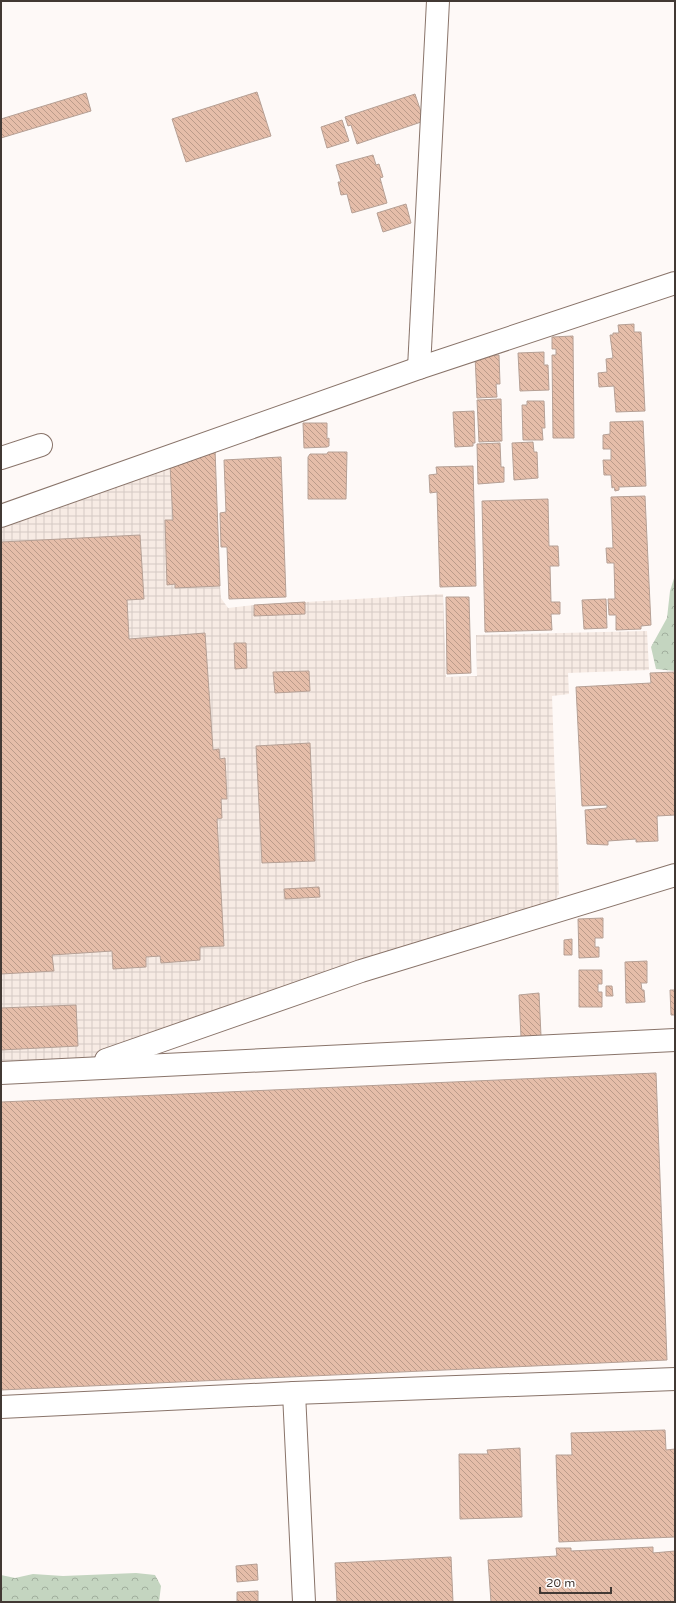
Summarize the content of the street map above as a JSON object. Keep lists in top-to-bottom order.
{
  "scale_bar": "20 m"
}
